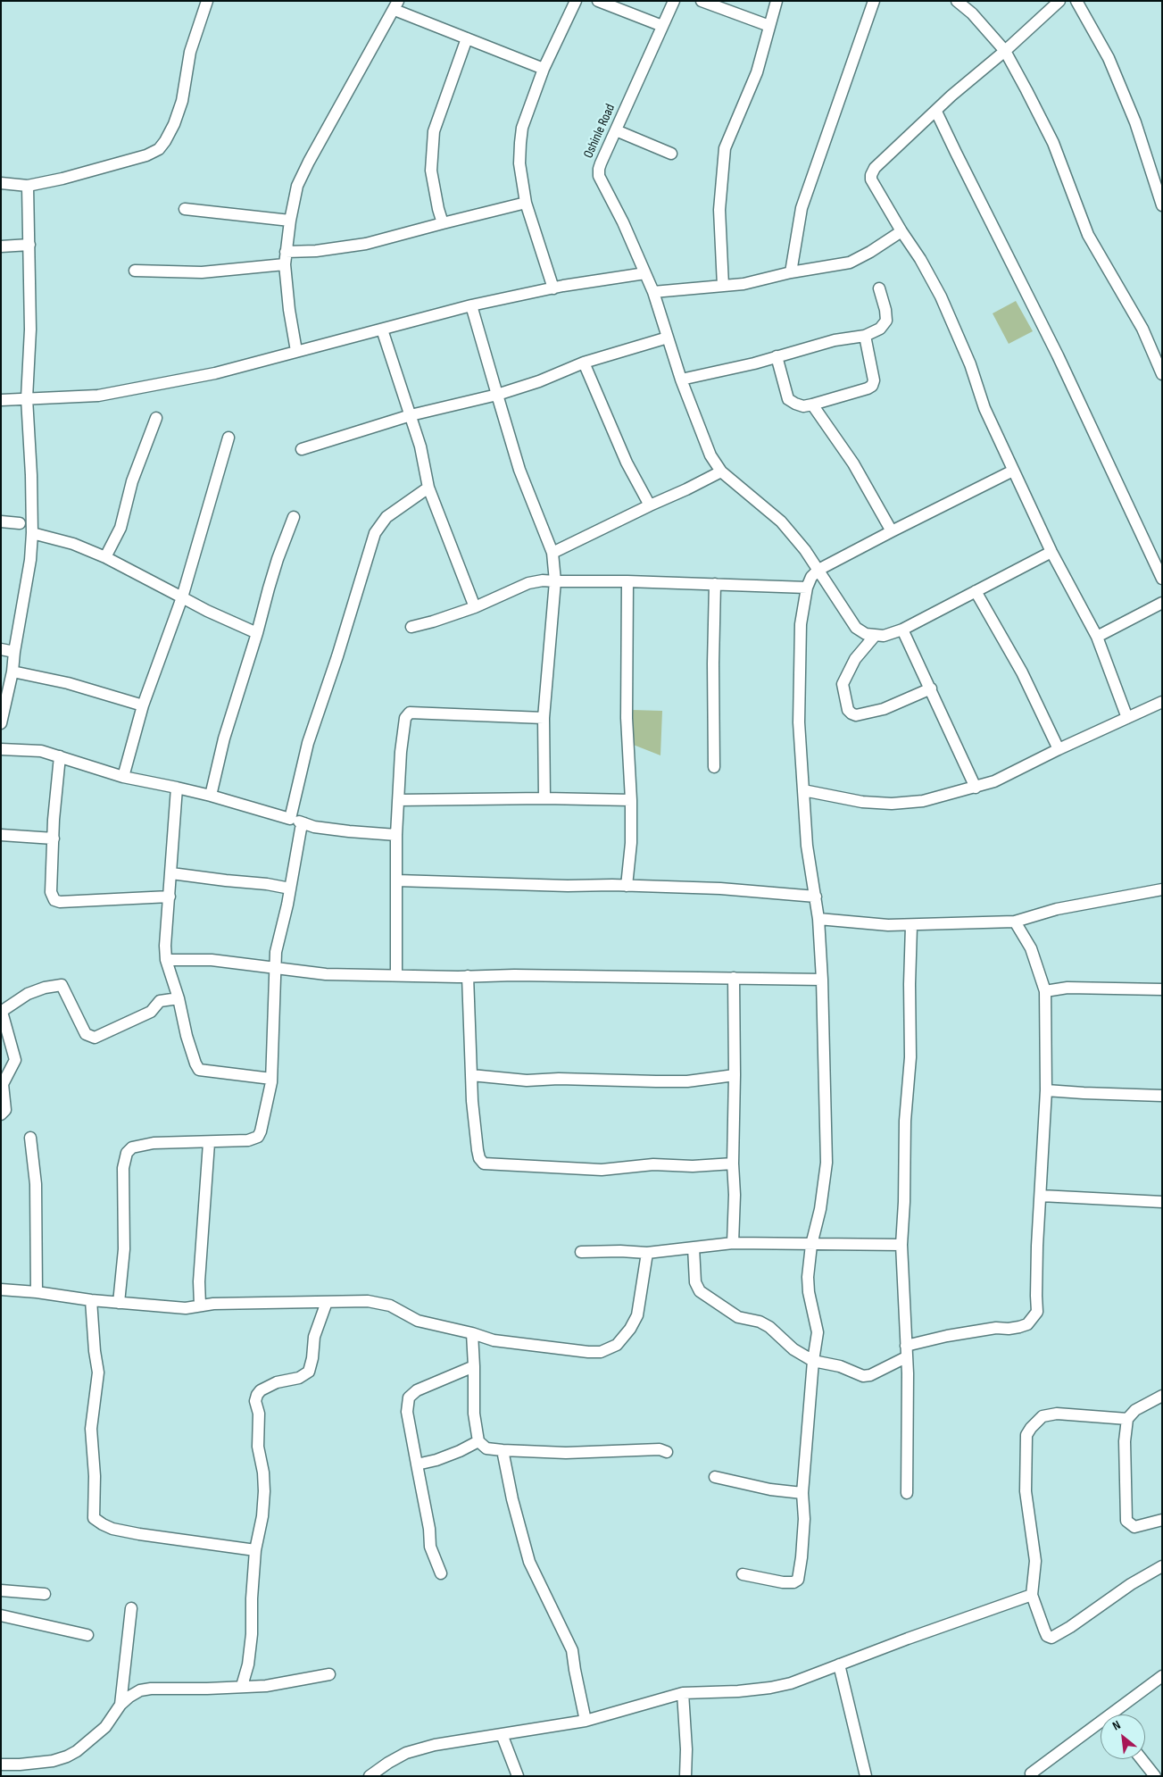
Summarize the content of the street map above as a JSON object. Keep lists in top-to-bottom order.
{
  "streets": {
    "street": ["Oshinle Road"]
  },
  "north": "top left"
}
